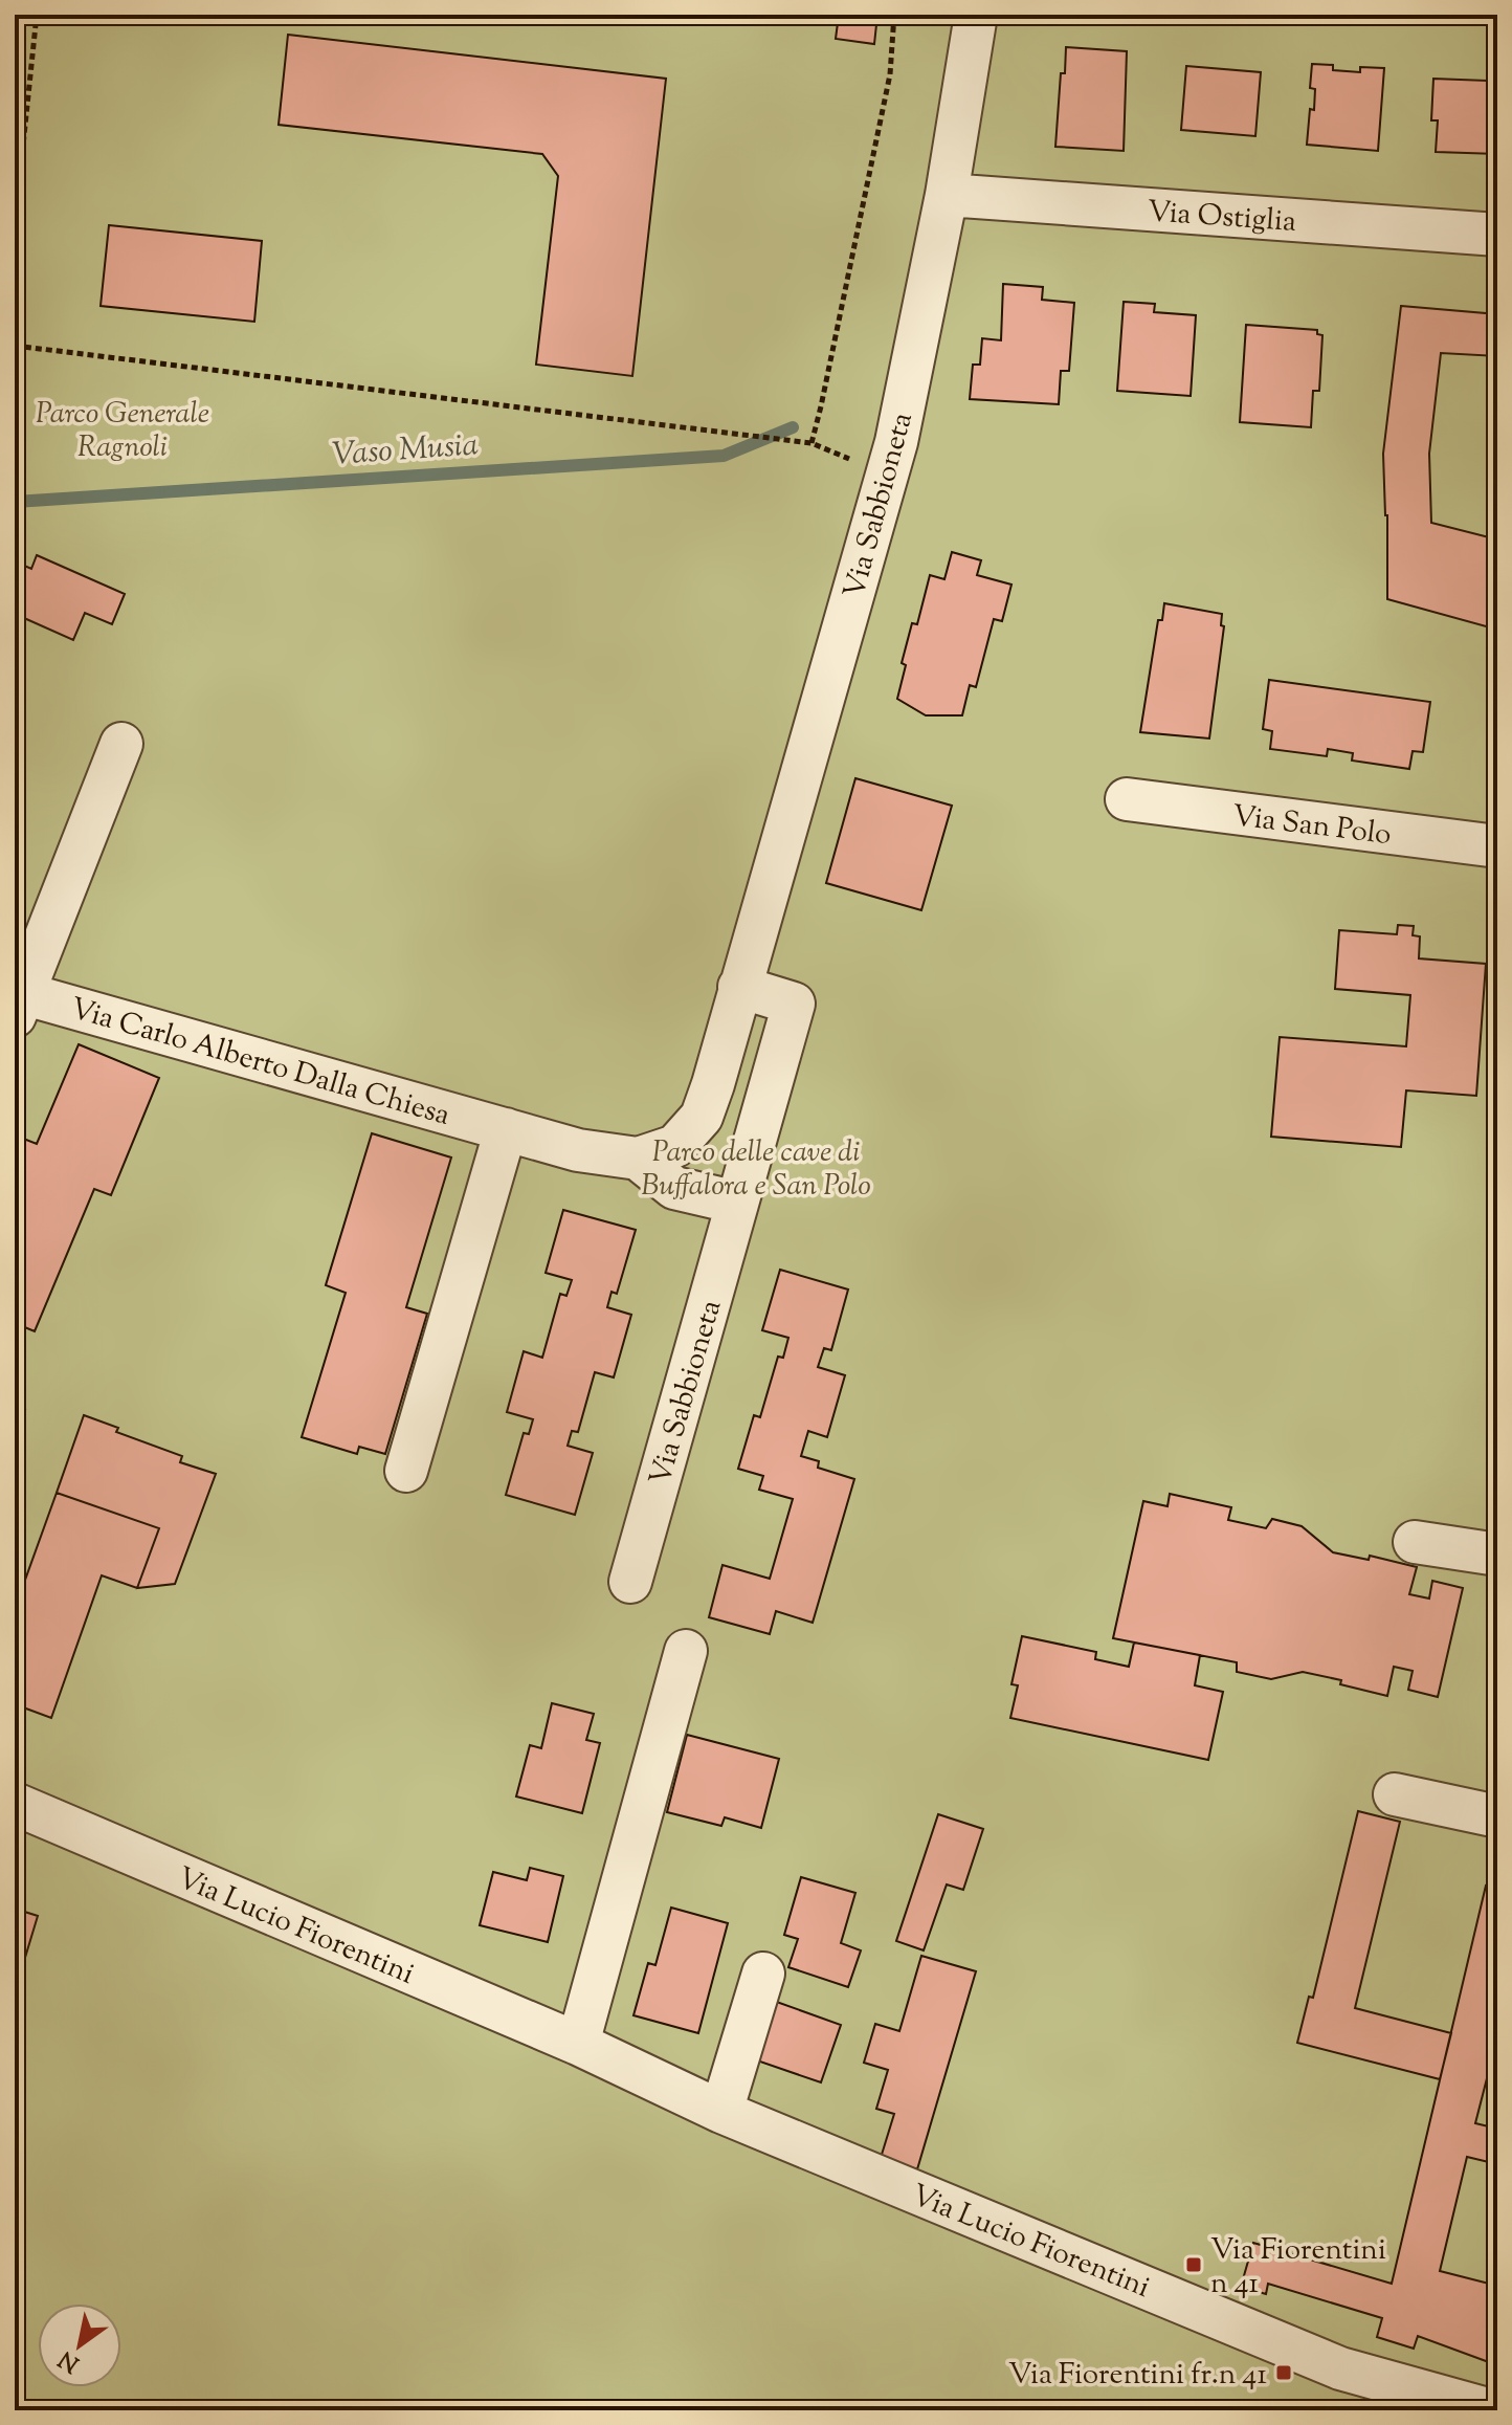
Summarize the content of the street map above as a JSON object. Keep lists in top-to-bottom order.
{
  "streets": {
    "street": [
      "Via Ostiglia",
      "Via Sabbioneta",
      "Via San Polo",
      "Via Carlo Alberto Dalla Chiesa",
      "Via Lucio Fiorentini"
    ]
  },
  "crossings": [
    ["Via Ostiglia", "Via Sabbioneta"],
    ["Via Sabbioneta", "Via Carlo Alberto Dalla Chiesa"]
  ],
  "water": ["Vaso Musia"],
  "parks": ["Parco Generale Ragnoli", "Parco delle cave di Buffalora e San Polo"],
  "places": {
    "transit": ["Via Fiorentini n 41", "Via Fiorentini fr.n 41"]
  },
  "north": "bottom left"
}
